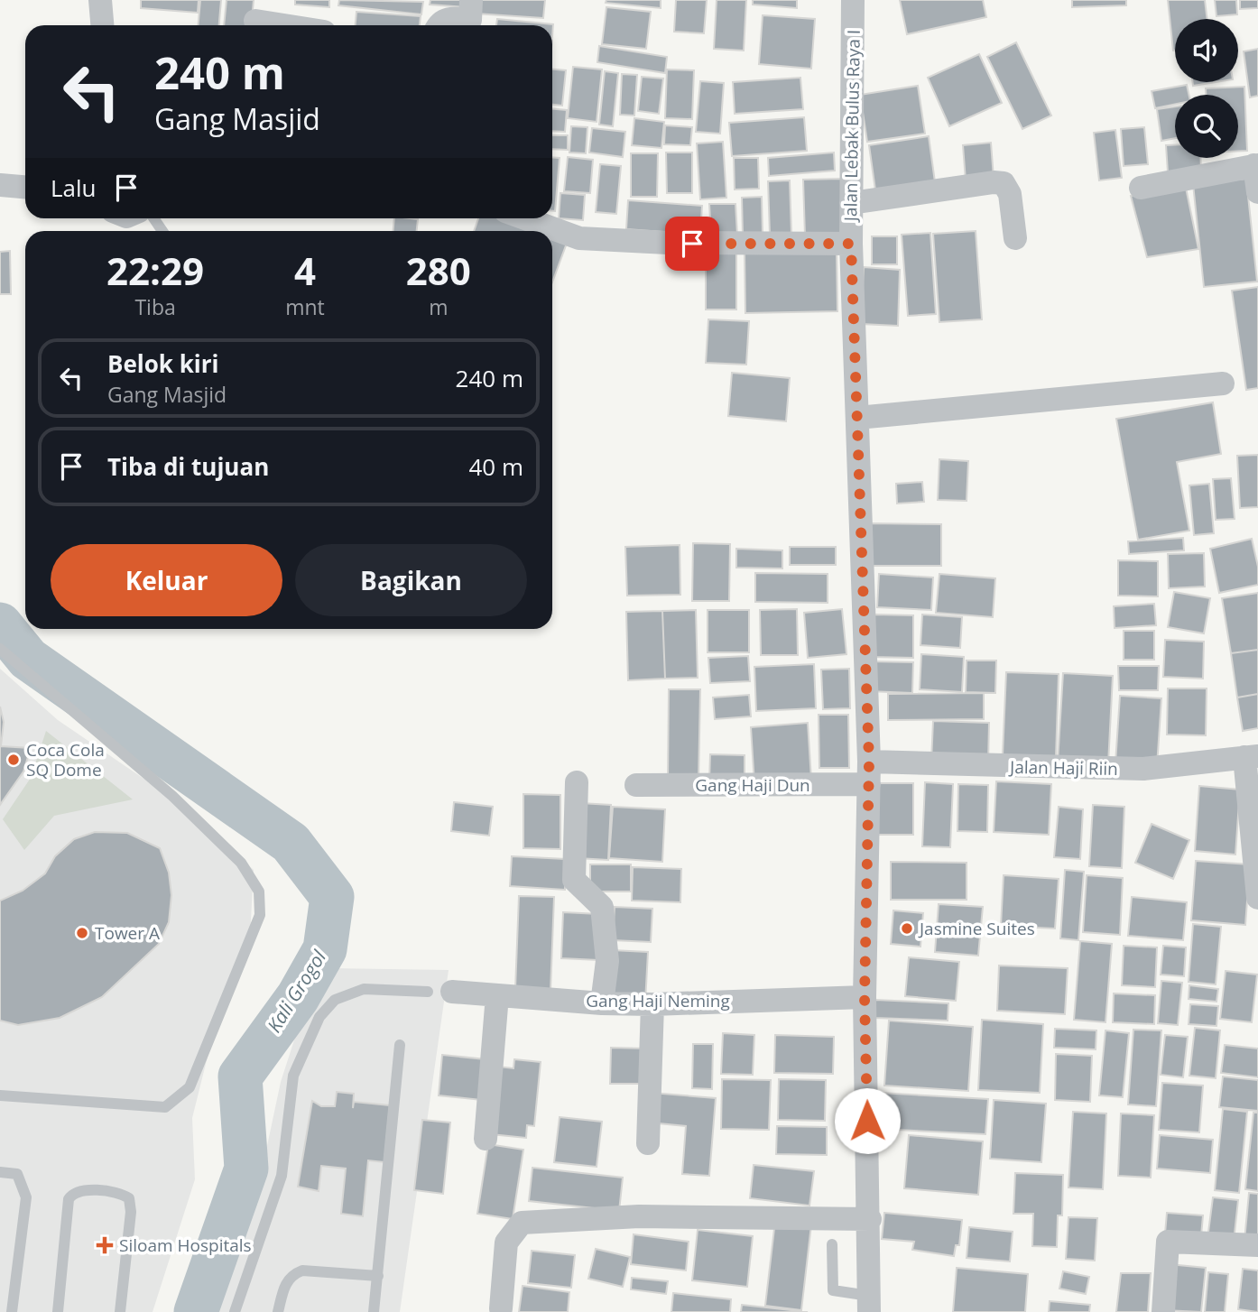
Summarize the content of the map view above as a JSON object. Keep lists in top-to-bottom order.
{
  "streets": {
    "street": [
      "Jalan Lebak Bulus Raya I",
      "Jalan Haji Riin",
      "Gang Haji Dun",
      "Gang Haji Neming"
    ]
  },
  "crossings": [
    ["Jalan Lebak Bulus Raya I", "Jalan Haji Riin"],
    ["Jalan Lebak Bulus Raya I", "Gang Haji Dun"],
    ["Jalan Lebak Bulus Raya I", "Gang Haji Neming"],
    ["Jalan Haji Riin", "Gang Haji Dun"]
  ],
  "water": ["Kali Grogol"],
  "places": {
    "other": ["Coca Cola SQ Dome", "Jasmine Suites", "Tower A"],
    "health": ["Siloam Hospitals"]
  },
  "page": {
    "turn": ["240 m", "Gang Masjid"],
    "then": "Lalu",
    "eta": [
      "22:29",
      "Tiba",
      "4",
      "mnt",
      "280",
      "m"
    ],
    "list": [
      {
        "name": "Belok kiri",
        "note": "Gang Masjid",
        "value": "240 m"
      },
      {
        "name": "Tiba di tujuan",
        "value": "40 m"
      }
    ],
    "buttons": ["Keluar", "Bagikan"]
  }
}
